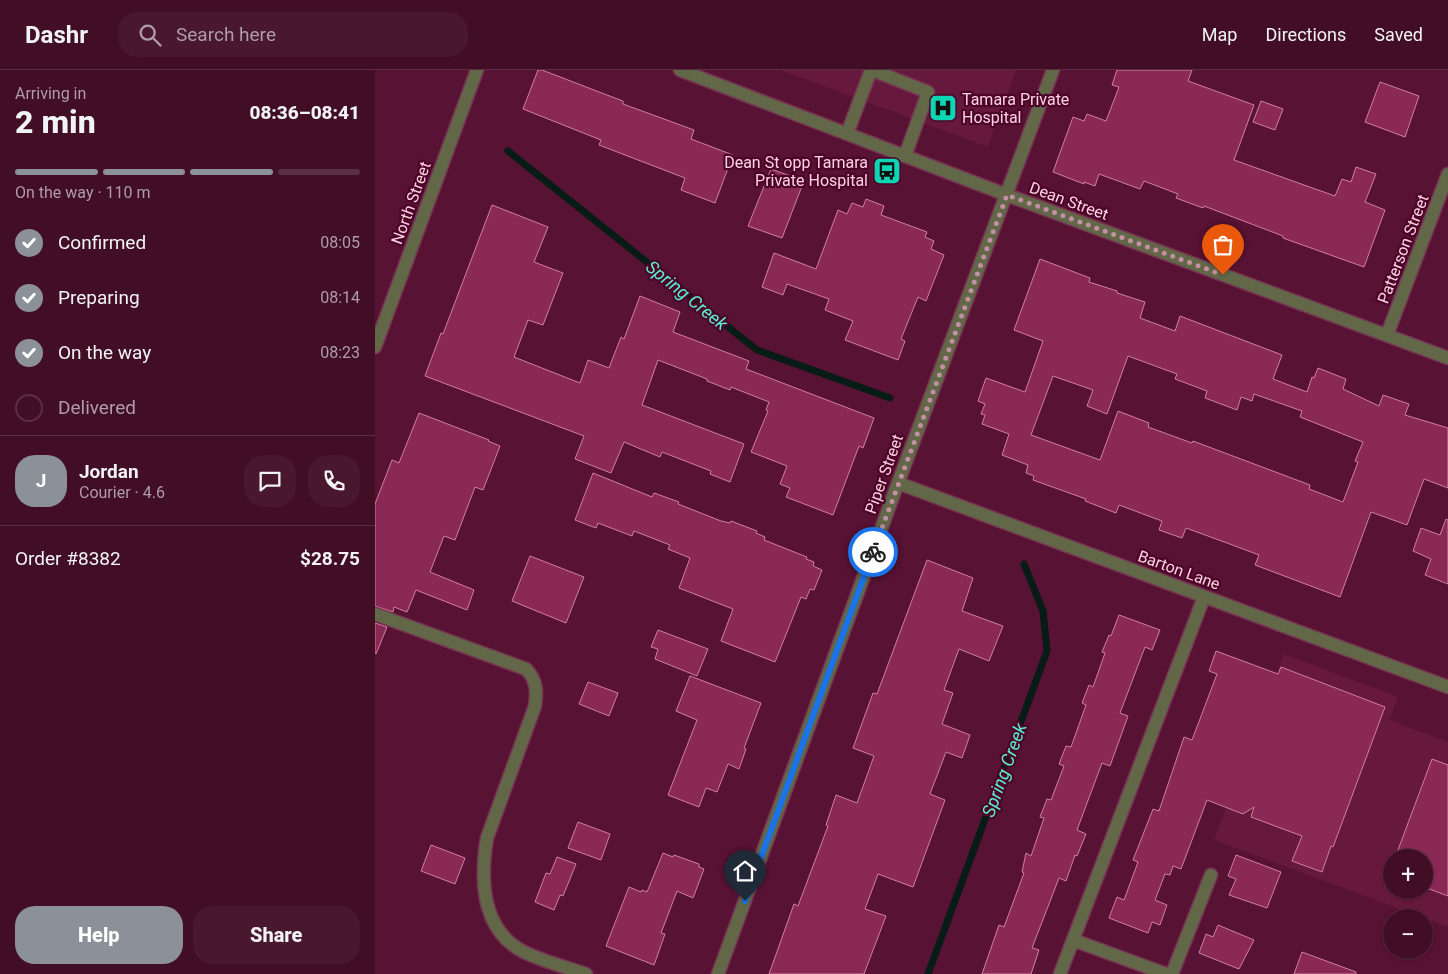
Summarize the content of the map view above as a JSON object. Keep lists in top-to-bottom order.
{
  "streets": {
    "street": [
      "Dean Street",
      "North Street",
      "Patterson Street",
      "Piper Street",
      "Barton Lane"
    ]
  },
  "crossings": [
    ["Dean Street", "Patterson Street"],
    ["Dean Street", "Piper Street"],
    ["Piper Street", "Barton Lane"]
  ],
  "water": ["Spring Creek"],
  "places": {
    "hospital": ["Tamara Private Hospital"],
    "bus stop": ["Dean St opp Tamara Private Hospital"]
  },
  "page": {
    "header": "Dashr",
    "search": "Search here",
    "nav": ["Map", "Directions", "Saved"],
    "heading": ["2 min", "Arriving in", "08:36–08:41"],
    "panel": [
      "Jordan",
      "Courier · 4.6",
      "Order #8382",
      "$28.75"
    ],
    "bar": "On the way · 110 m",
    "list": [
      ["Confirmed", "08:05"],
      ["Preparing", "08:14"],
      ["On the way", "08:23"],
      "Delivered"
    ],
    "round": "J",
    "map_buttons": ["+", "−"],
    "buttons": ["Help", "Share"]
  }
}
